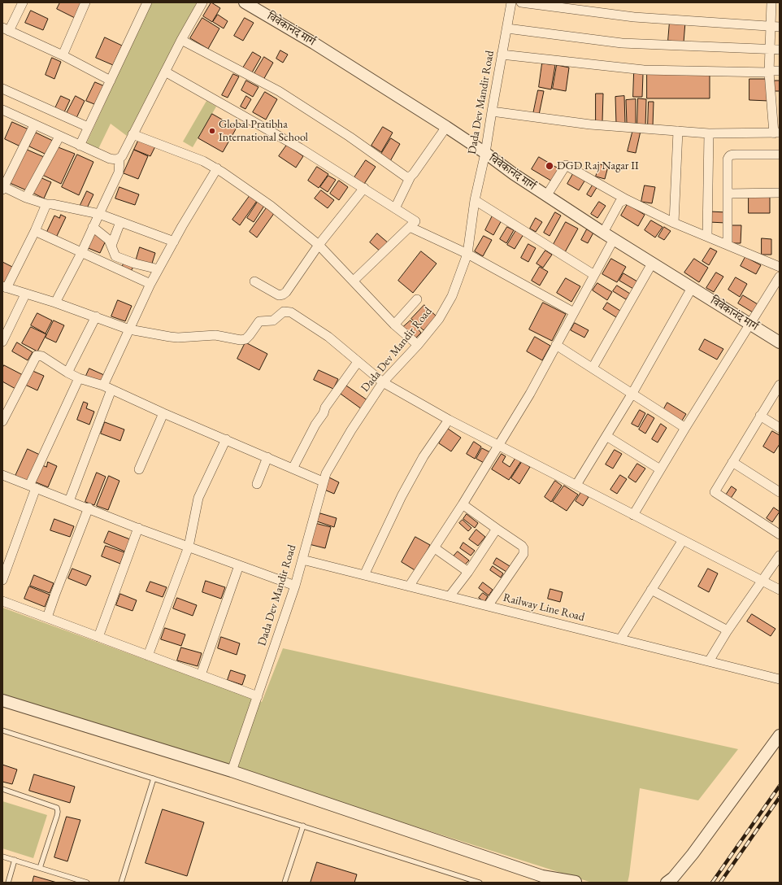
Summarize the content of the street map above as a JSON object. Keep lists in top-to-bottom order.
{
  "streets": {
    "street": ["विवेकानंद मार्ग", "Dada Dev Mandir Road", "Railway Line Road"]
  },
  "crossings": [
    ["विवेकानंद मार्ग", "Dada Dev Mandir Road"],
    ["Dada Dev Mandir Road", "Railway Line Road"]
  ],
  "places": ["Global Pratibha International School", "DGD Raj Nagar II"]
}
